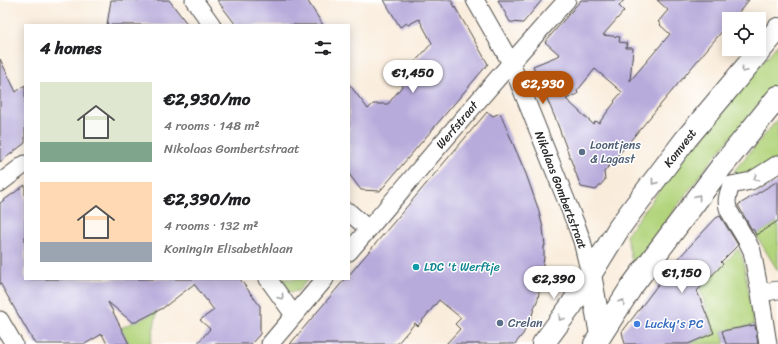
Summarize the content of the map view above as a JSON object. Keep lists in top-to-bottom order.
{
  "streets": {
    "main road": ["Komvest"],
    "street": ["Werfstraat", "Nikolaas Gombertstraat"]
  },
  "crossings": [
    ["Werfstraat", "Nikolaas Gombertstraat"],
    ["Komvest", "Nikolaas Gombertstraat"]
  ],
  "places": [
    "Loontjens & Lagast",
    "LDC 't Werftje",
    "Crelan",
    "Lucky's PC"
  ],
  "page": {
    "heading": "4 homes",
    "price": [
      "€1,450",
      "€2,930",
      "€1,150",
      "€2,390"
    ],
    "list": [
      {
        "name": "€2,930/mo",
        "note": "4 rooms · 148 m² · Nikolaas Gombertstraat"
      },
      {
        "name": "€2,390/mo",
        "note": "4 rooms · 132 m² · Koningin Elisabethlaan"
      }
    ]
  }
}
